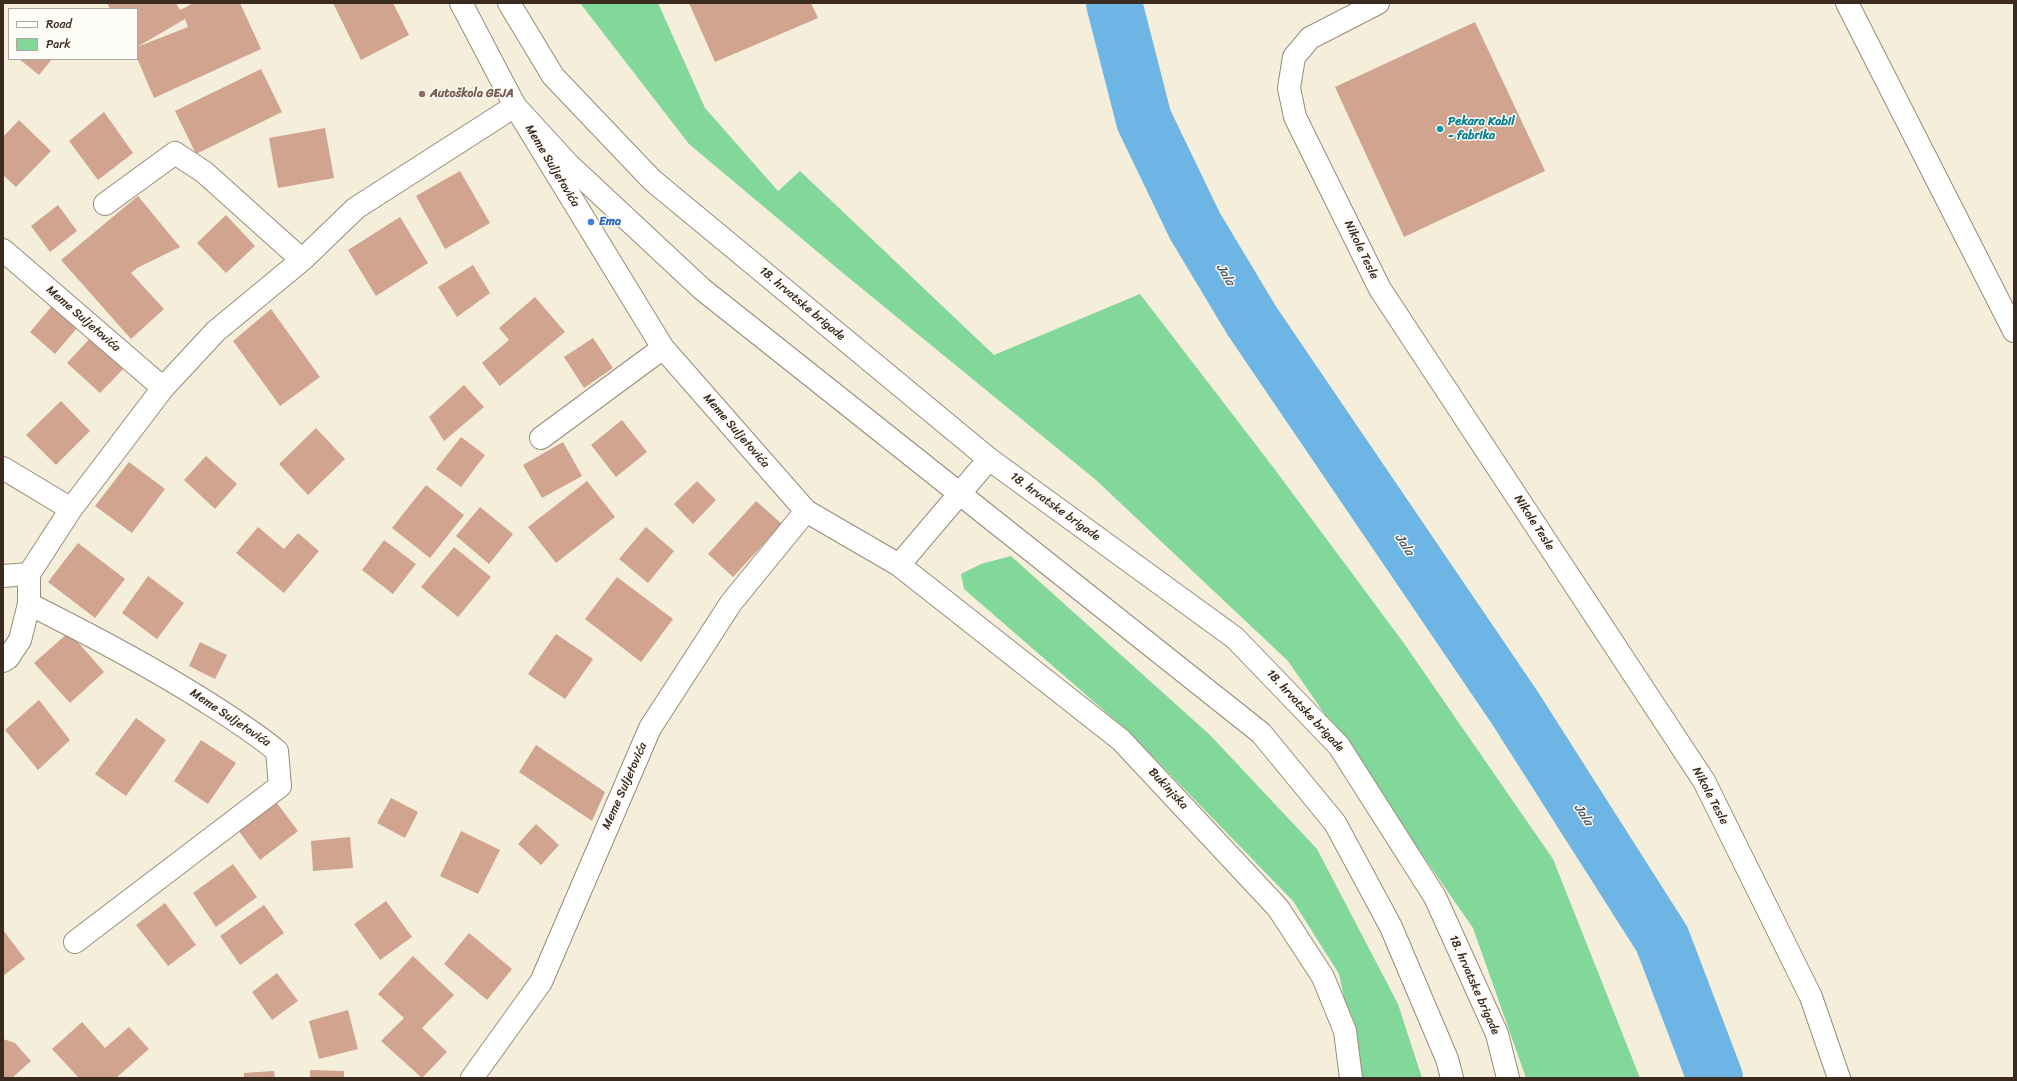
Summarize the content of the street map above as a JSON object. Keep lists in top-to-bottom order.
{
  "streets": {
    "street": [
      "Meme Suljetovića",
      "Nikole Tesle",
      "18. hrvatske brigade",
      "Bukinjska"
    ]
  },
  "crossings": [
    ["Meme Suljetovića", "Bukinjska"]
  ],
  "water": ["Jala"],
  "places": ["Autoškola GEJA", "Pekara Kabil - fabrika", "Ema"],
  "legend": ["Road", "Park"]
}
